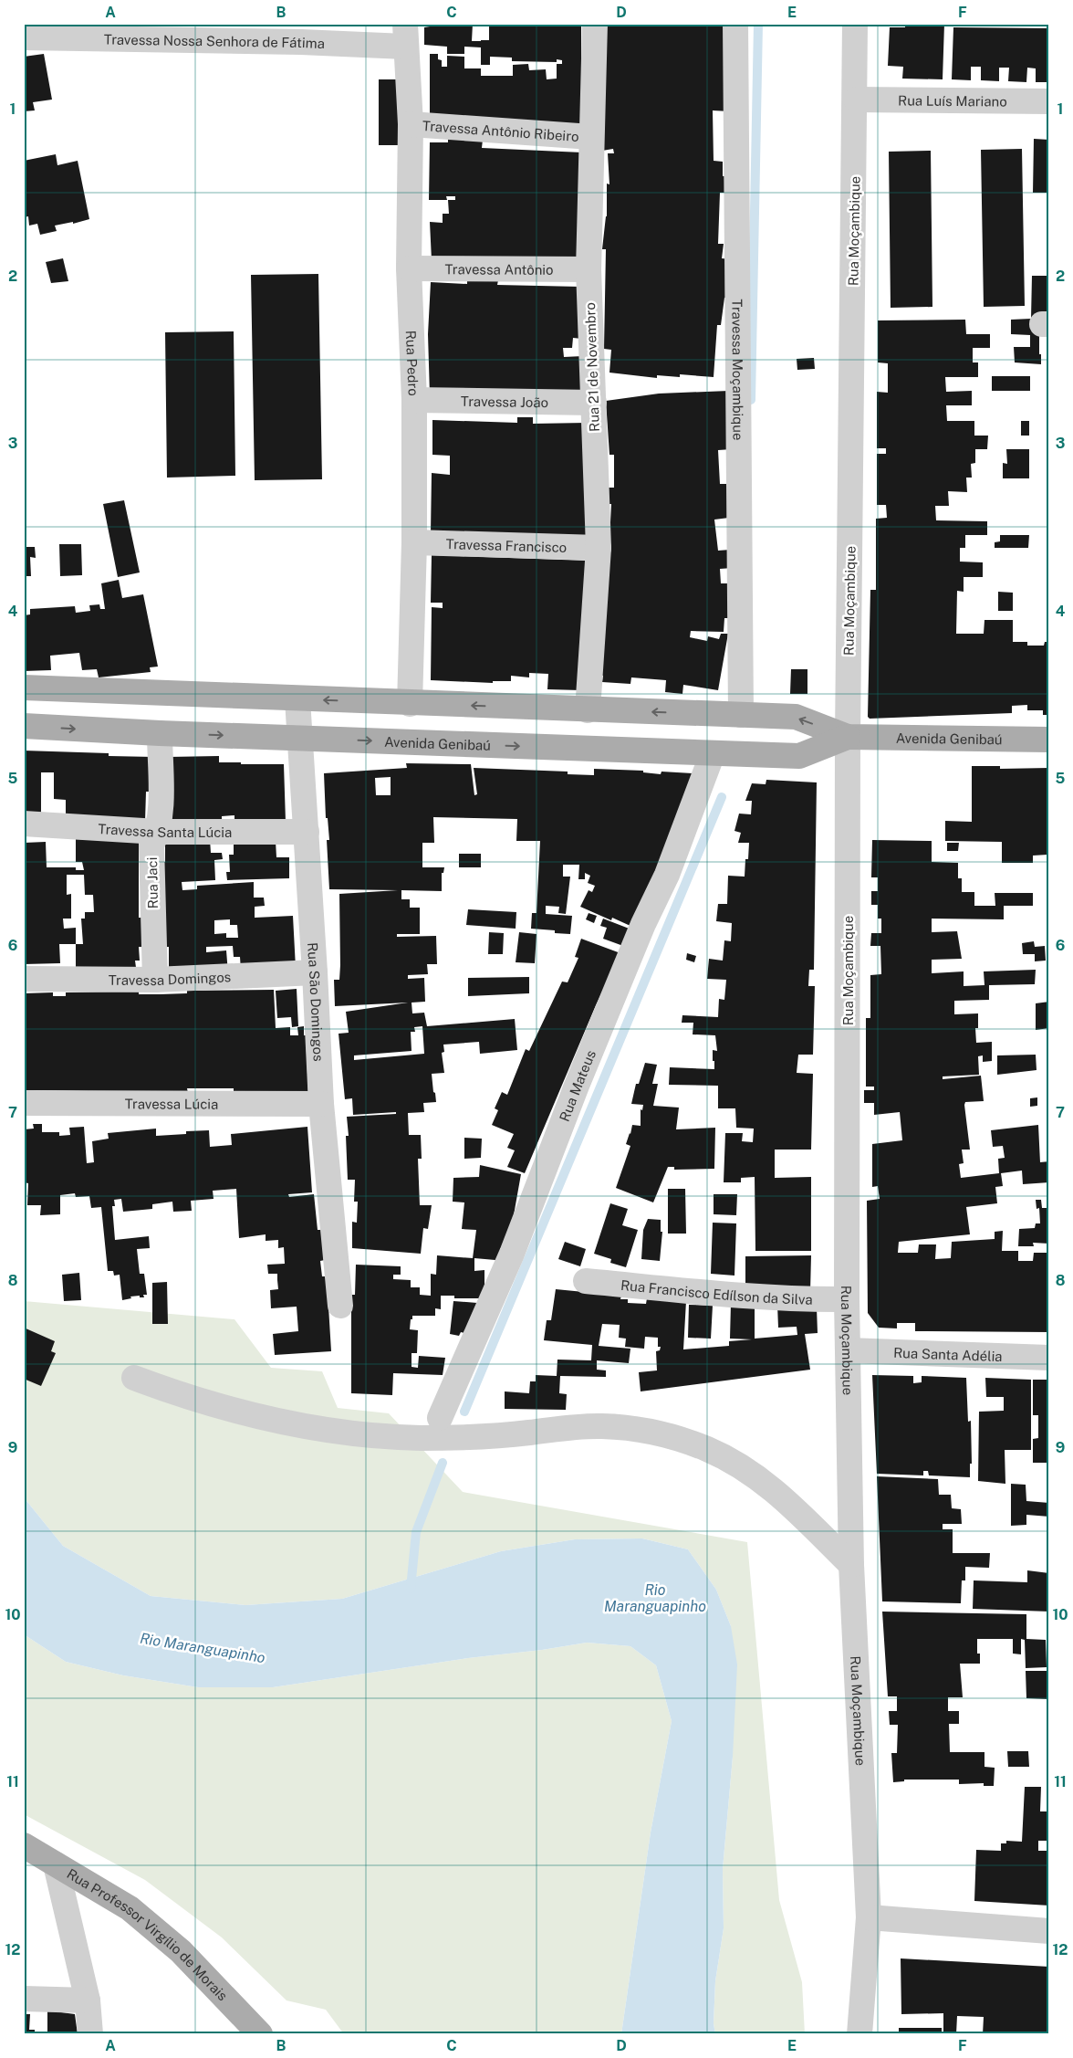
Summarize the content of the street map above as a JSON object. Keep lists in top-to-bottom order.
{
  "streets": {
    "main road": ["Avenida Genibaú", "Rua Professor Virgílio de Morais"],
    "street": [
      "Travessa Nossa Senhora de Fátima",
      "Rua Luís Mariano",
      "Travessa Antônio Ribeiro",
      "Rua Moçambique",
      "Travessa Antônio",
      "Rua Pedro",
      "Rua 21 de Novembro",
      "Travessa Moçambique",
      "Travessa João",
      "Travessa Francisco",
      "Travessa Santa Lúcia",
      "Rua Jaci",
      "Travessa Domingos",
      "Rua São Domingos",
      "Rua Mateus",
      "Travessa Lúcia",
      "Rua Francisco Edílson da Silva",
      "Rua Santa Adélia"
    ]
  },
  "crossings": [
    ["Travessa Nossa Senhora de Fátima", "Rua Pedro"],
    ["Rua Luís Mariano", "Rua Moçambique"],
    ["Travessa Antônio Ribeiro", "Rua Pedro"],
    ["Travessa Antônio Ribeiro", "Rua 21 de Novembro"],
    ["Rua Moçambique", "Avenida Genibaú"],
    ["Rua Moçambique", "Rua Francisco Edílson da Silva"],
    ["Rua Moçambique", "Rua Santa Adélia"],
    ["Travessa Antônio", "Rua Pedro"],
    ["Travessa Antônio", "Rua 21 de Novembro"],
    ["Rua Pedro", "Travessa João"],
    ["Rua Pedro", "Travessa Francisco"],
    ["Rua Pedro", "Avenida Genibaú"],
    ["Rua 21 de Novembro", "Travessa João"],
    ["Rua 21 de Novembro", "Travessa Francisco"],
    ["Rua 21 de Novembro", "Avenida Genibaú"],
    ["Travessa Moçambique", "Avenida Genibaú"],
    ["Avenida Genibaú", "Rua Jaci"],
    ["Avenida Genibaú", "Rua São Domingos"],
    ["Avenida Genibaú", "Rua Mateus"],
    ["Travessa Santa Lúcia", "Rua Jaci"],
    ["Travessa Santa Lúcia", "Rua São Domingos"],
    ["Rua Jaci", "Travessa Domingos"],
    ["Travessa Domingos", "Rua São Domingos"],
    ["Rua São Domingos", "Travessa Lúcia"]
  ],
  "water": ["Rio Maranguapinho"],
  "grid": {
    "columns": [
      "A",
      "B",
      "C",
      "D",
      "E",
      "F"
    ],
    "rows": [
      "1",
      "2",
      "3",
      "4",
      "5",
      "6",
      "7",
      "8",
      "9",
      "10",
      "11",
      "12"
    ]
  }
}
